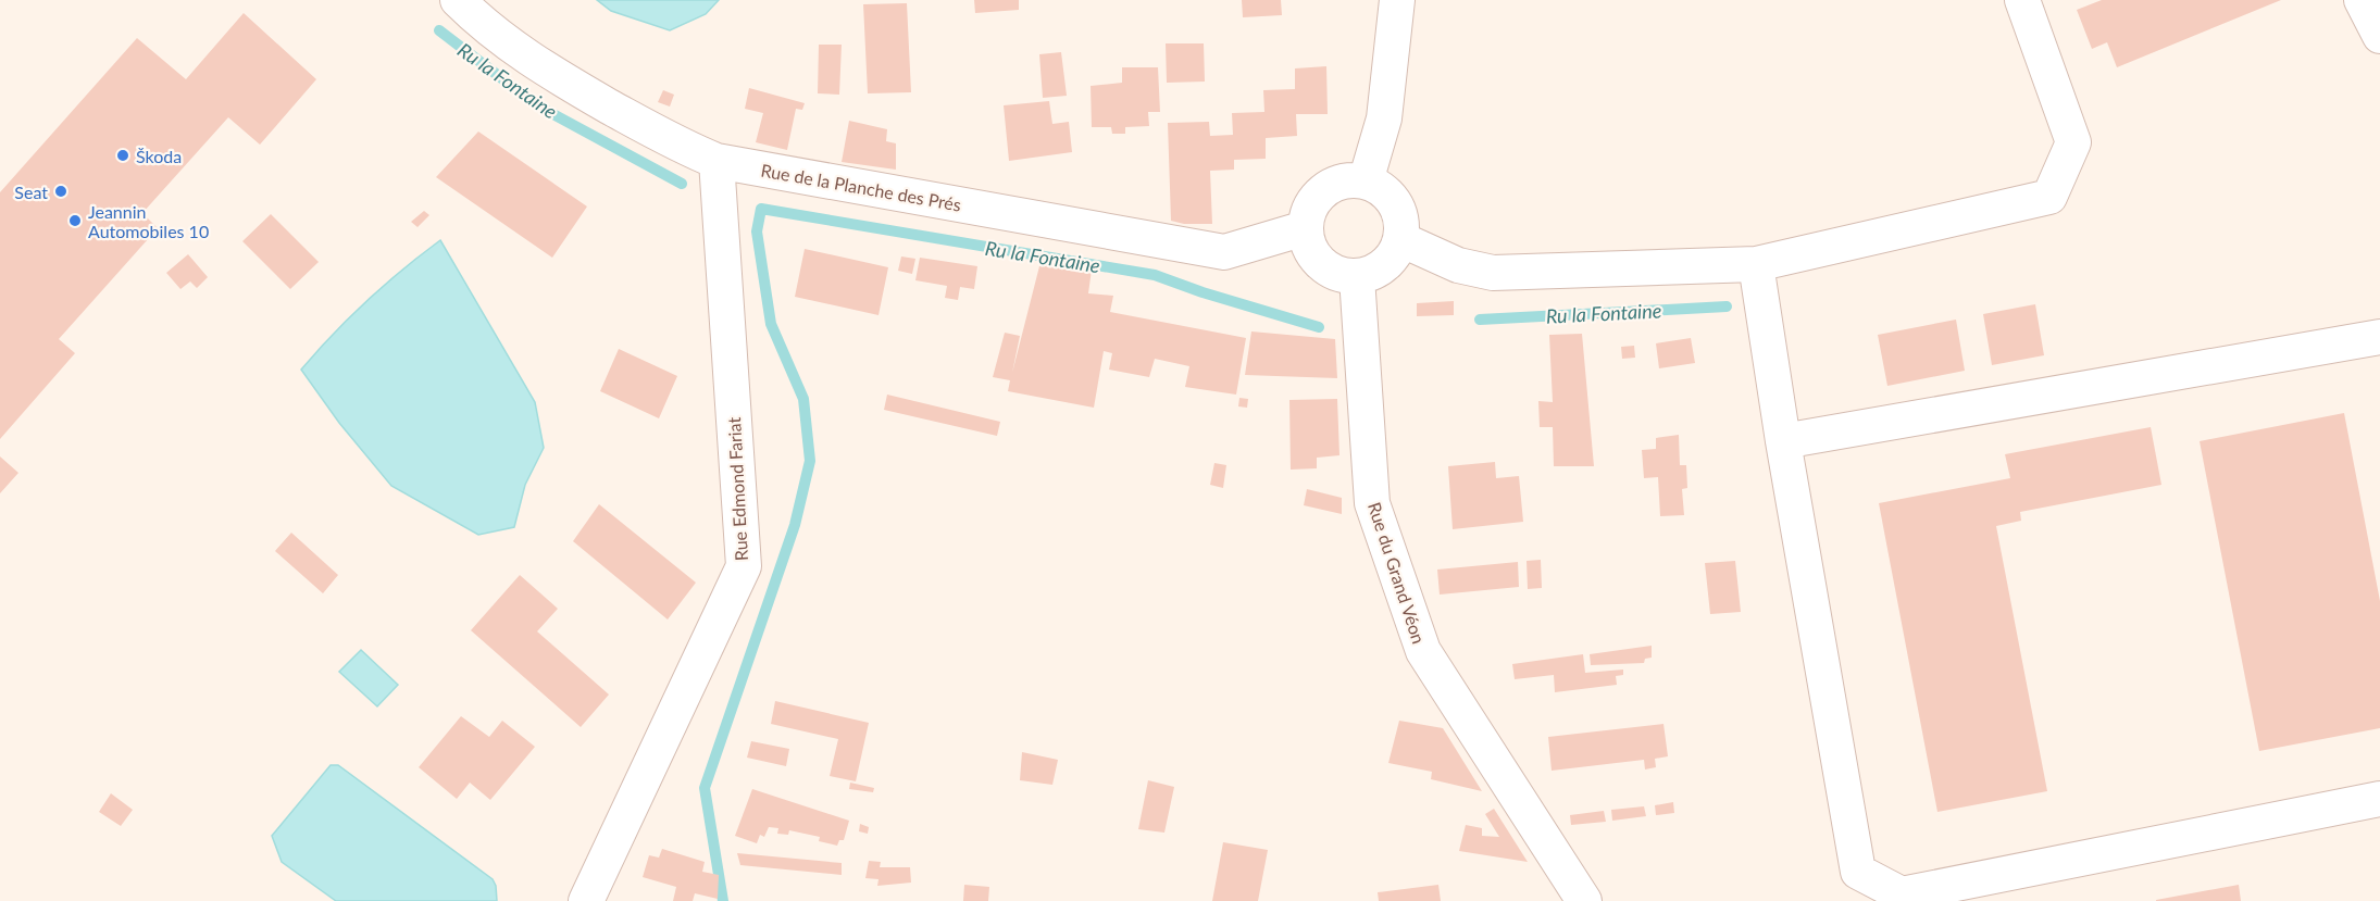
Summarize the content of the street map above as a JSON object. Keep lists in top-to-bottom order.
{
  "streets": {
    "street": ["Rue de la Planche des Prés", "Rue Edmond Fariat", "Rue du Grand Véon"]
  },
  "crossings": [
    ["Rue de la Planche des Prés", "Rue Edmond Fariat"],
    ["Rue de la Planche des Prés", "Rue du Grand Véon"]
  ],
  "water": ["Ru la Fontaine"],
  "places": ["Škoda", "Seat", "Jeannin Automobiles 10"]
}
